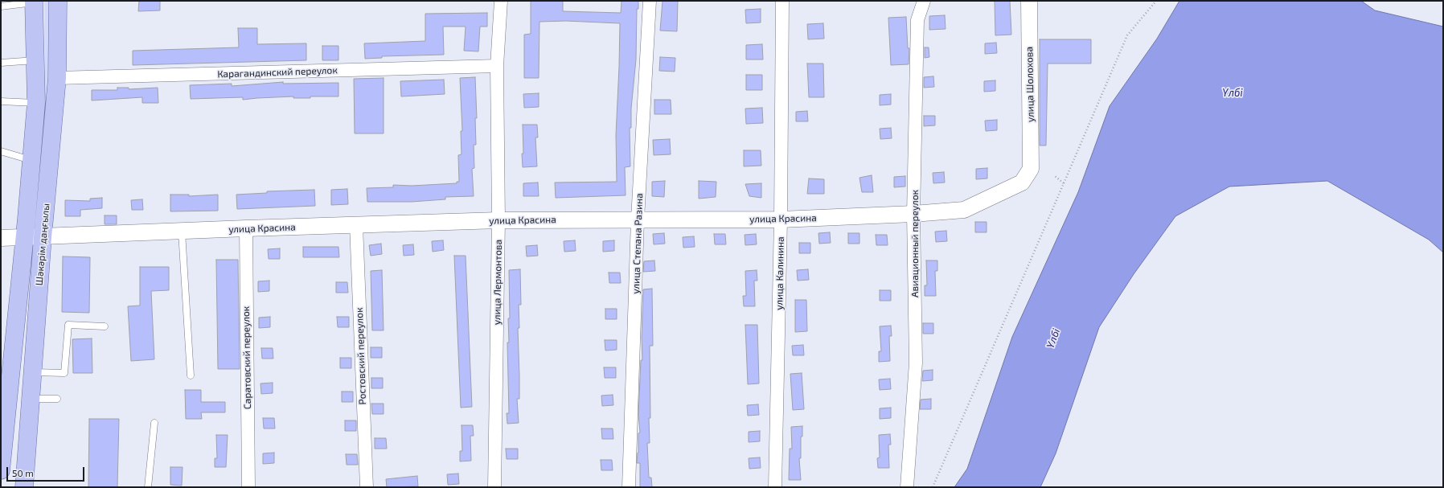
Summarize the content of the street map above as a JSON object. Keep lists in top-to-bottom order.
{
  "streets": {
    "main road": ["Шәкәрім даңғылы"],
    "street": [
      "Карагандинский переулок",
      "улица Шолохова",
      "улица Красина",
      "улица Степана Разина",
      "Авиационный переулок",
      "улица Калинина",
      "улица Лермонтова",
      "Ростовский переулок",
      "Саратовский переулок"
    ]
  },
  "crossings": [
    ["Карагандинский переулок", "Шәкәрім даңғылы"],
    ["Карагандинский переулок", "улица Лермонтова"],
    ["улица Шолохова", "улица Красина"],
    ["улица Красина", "улица Степана Разина"],
    ["улица Красина", "Авиационный переулок"],
    ["улица Красина", "Шәкәрім даңғылы"],
    ["улица Красина", "улица Калинина"],
    ["улица Красина", "улица Лермонтова"],
    ["улица Красина", "Ростовский переулок"],
    ["улица Красина", "Саратовский переулок"]
  ],
  "water": ["Үлбі"],
  "scale_bar": "50 m"
}
